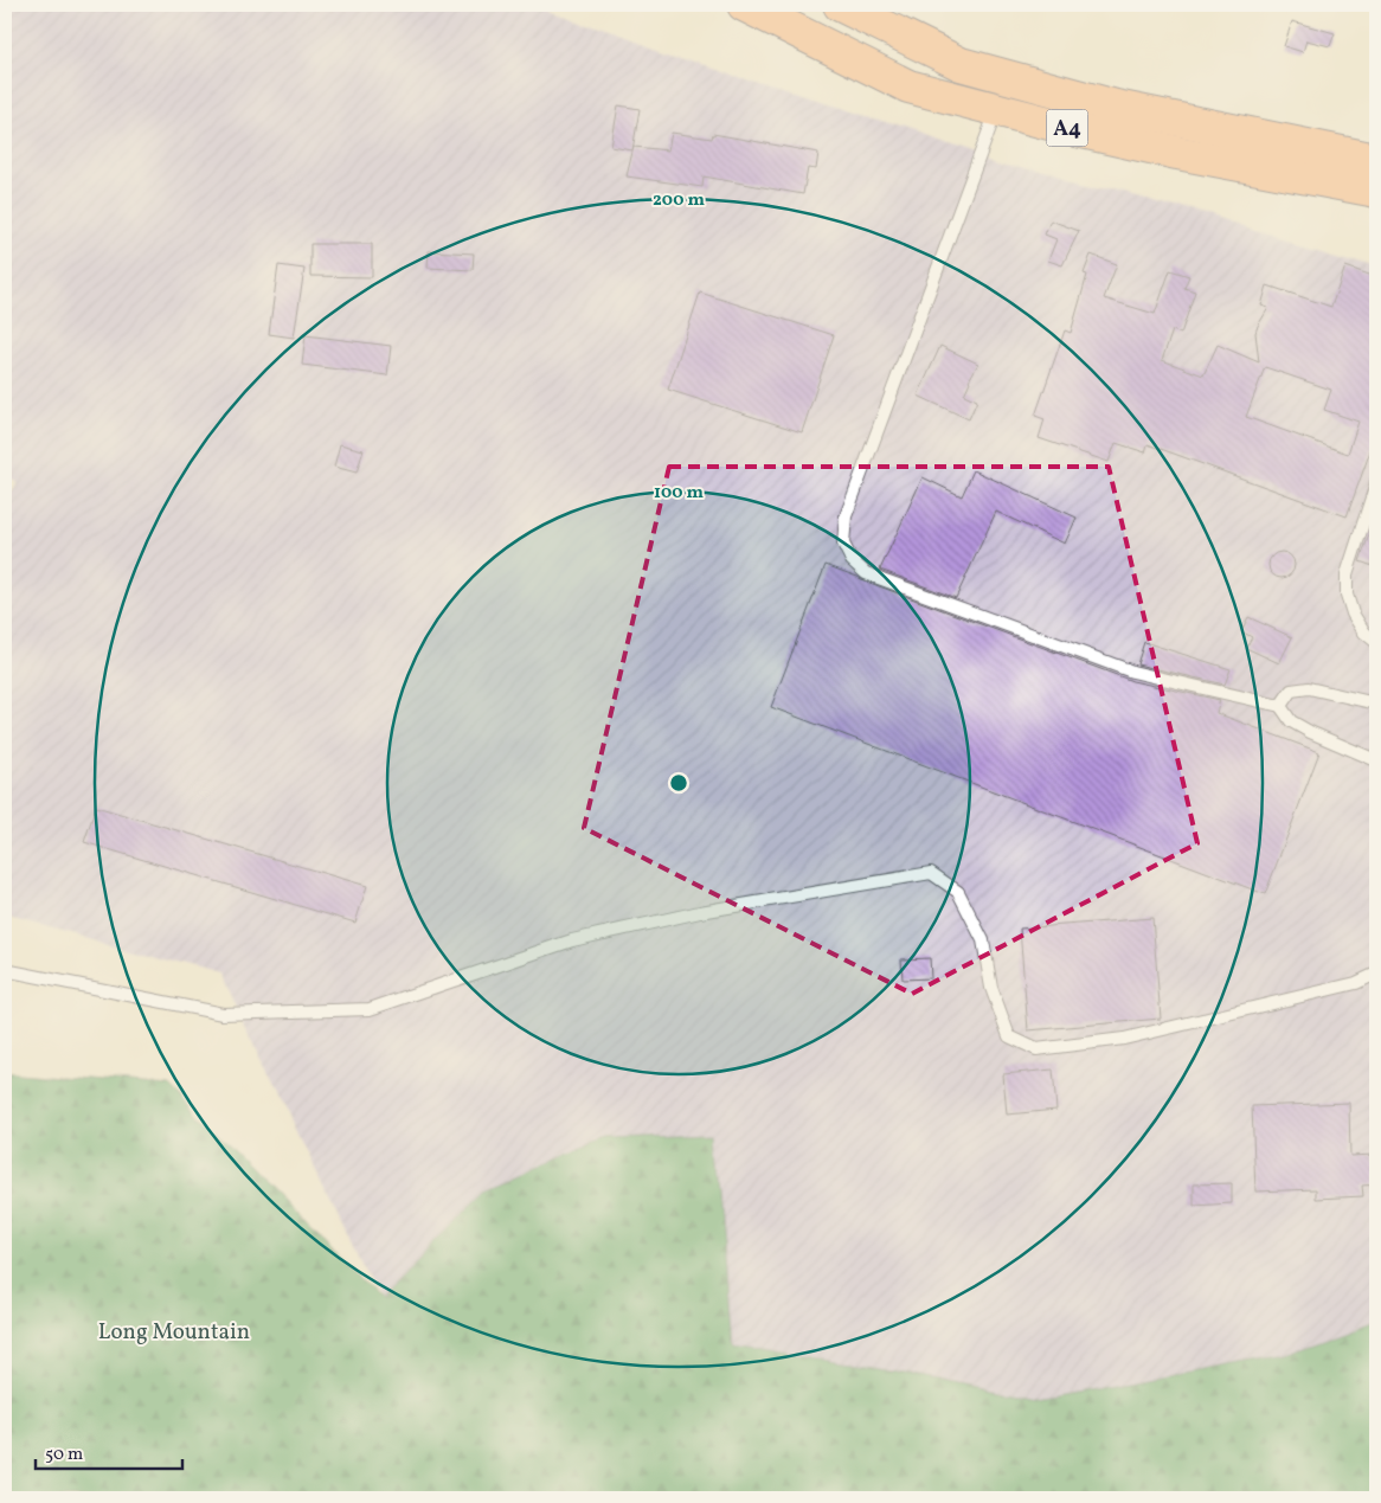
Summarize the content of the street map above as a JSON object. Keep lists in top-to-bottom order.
{
  "streets": {
    "highway": ["A4"]
  },
  "parks": ["Long Mountain"],
  "scale_bar": "50 m",
  "rings": ["200 m", "100 m"]
}
